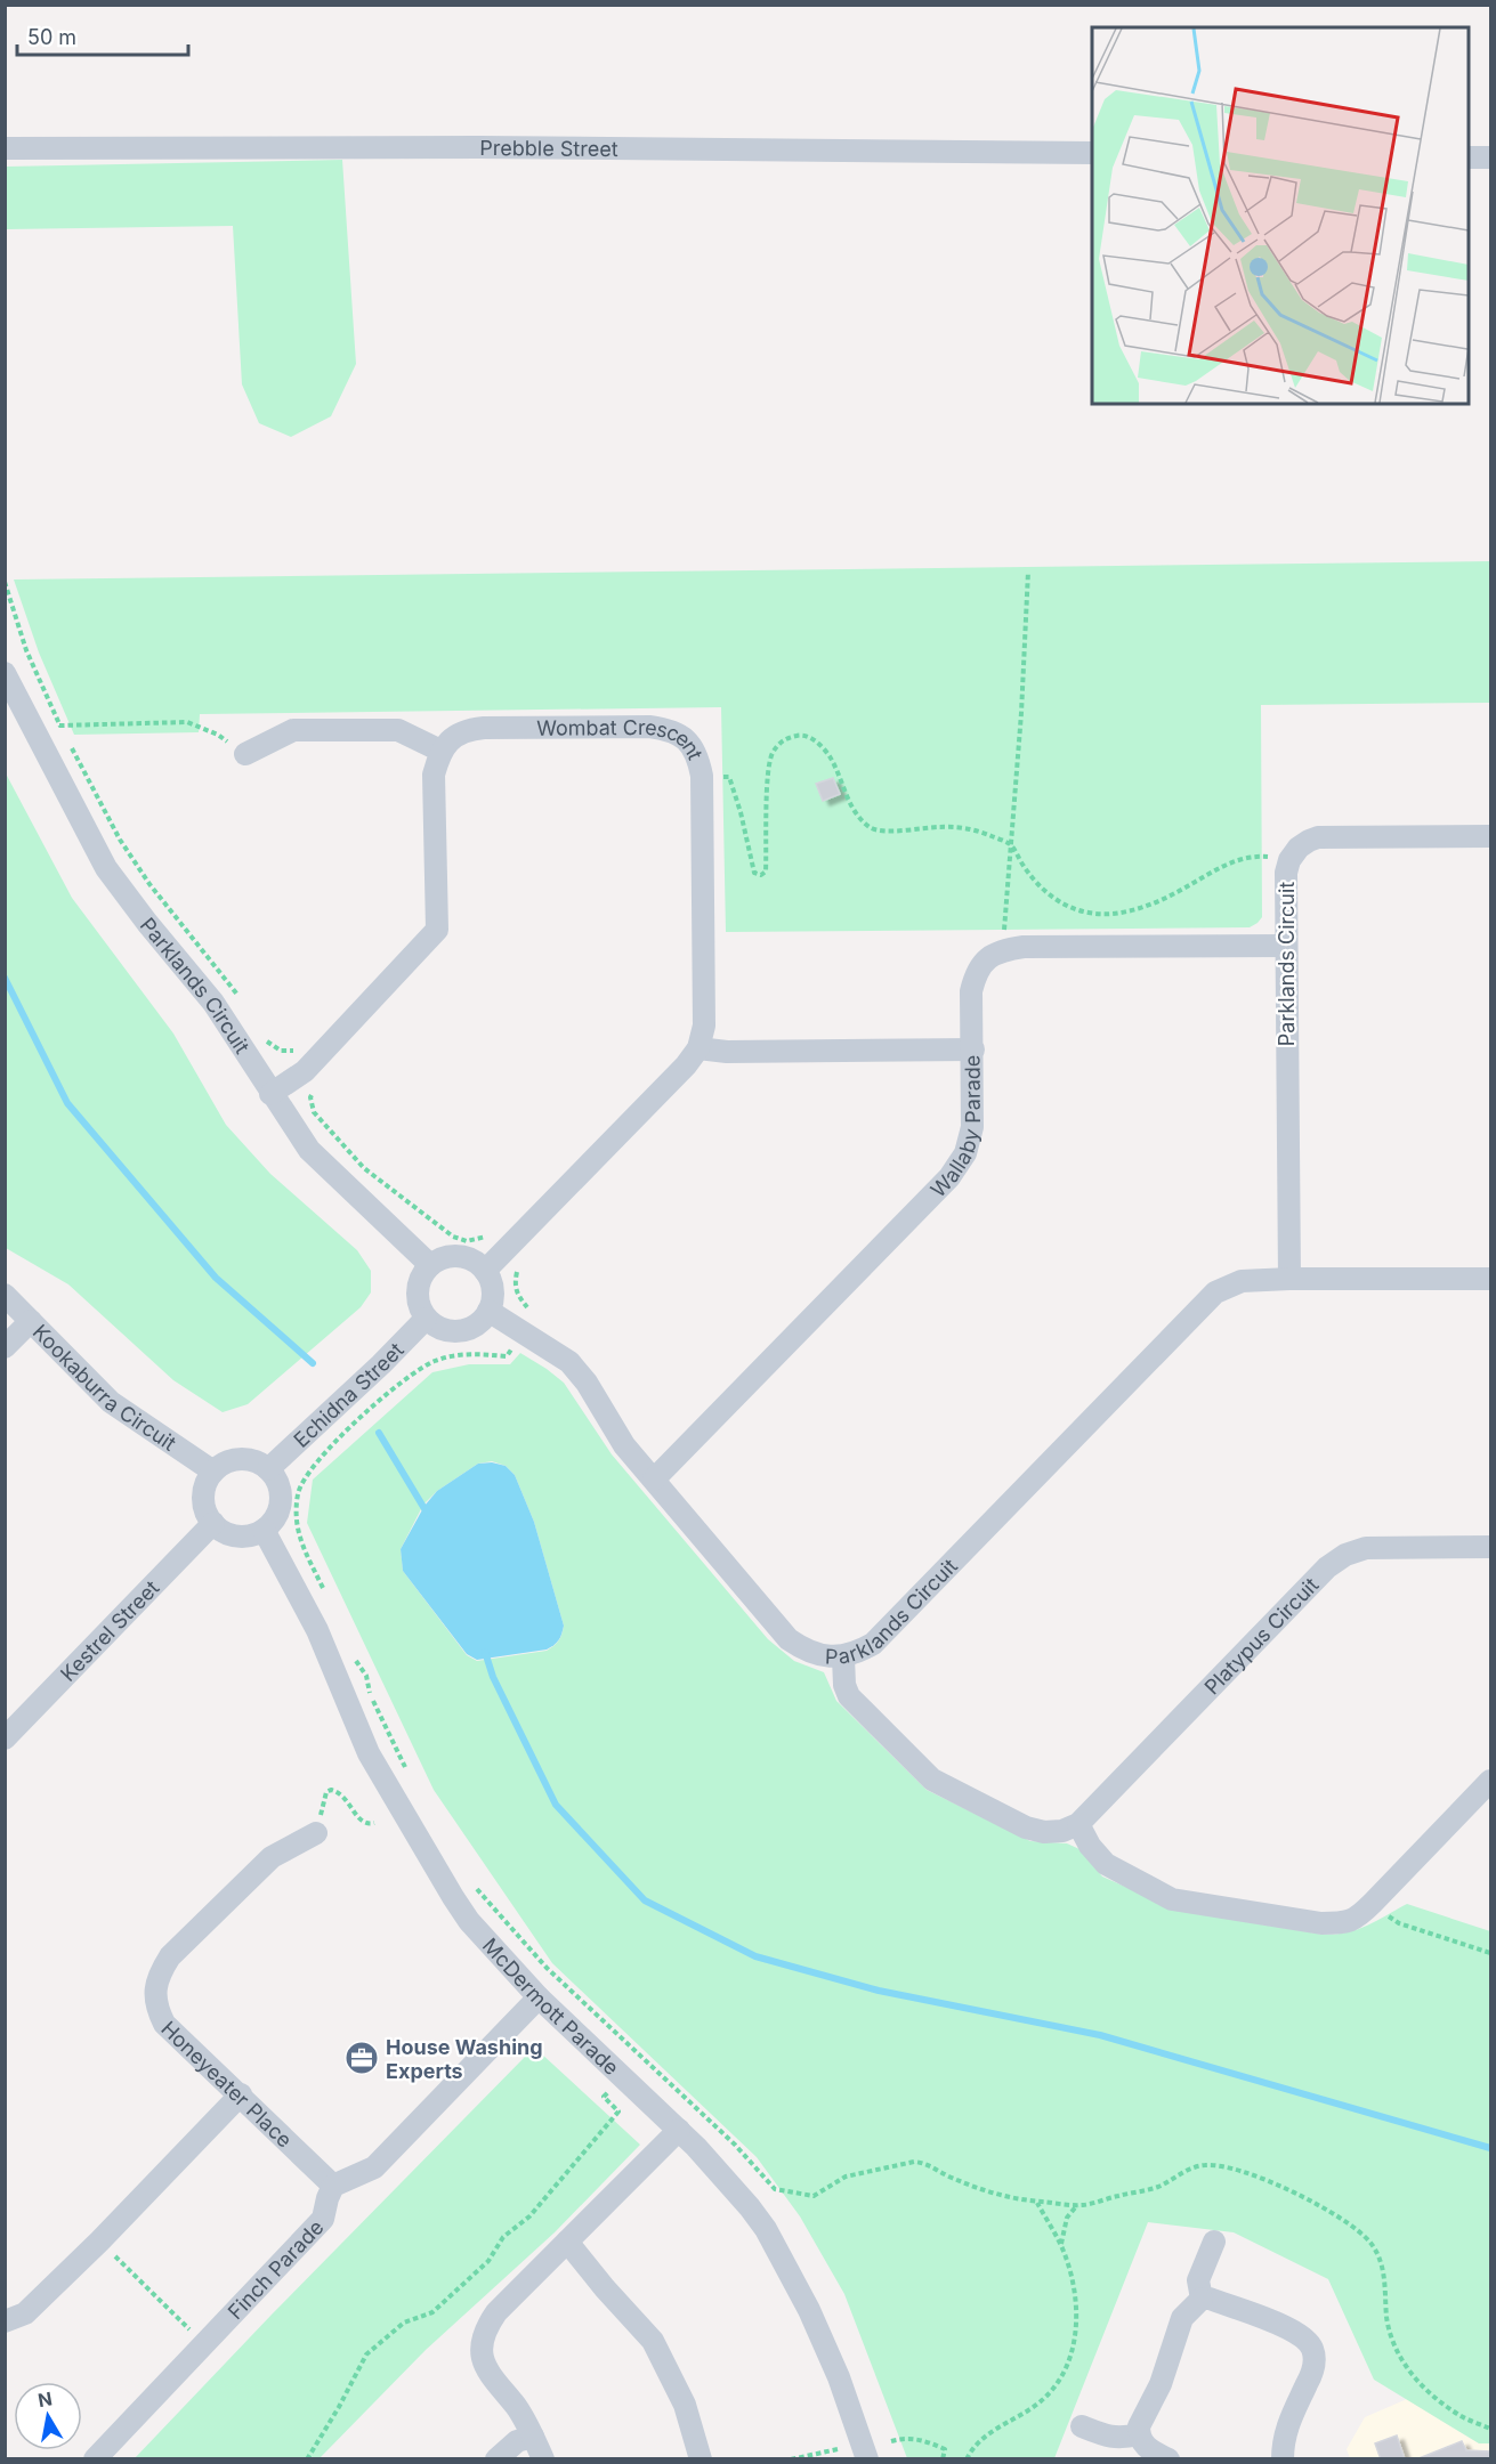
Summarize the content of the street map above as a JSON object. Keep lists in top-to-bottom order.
{
  "streets": {
    "street": [
      "Prebble Street",
      "Wombat Crescent",
      "Parklands Circuit",
      "Wallaby Parade",
      "Kookaburra Circuit",
      "Echidna Street",
      "Kestrel Street",
      "Platypus Circuit",
      "McDermott Parade",
      "Honeyeater Place",
      "Finch Parade"
    ]
  },
  "crossings": [
    ["Parklands Circuit", "Wallaby Parade"],
    ["Parklands Circuit", "Echidna Street"],
    ["Kookaburra Circuit", "Echidna Street"],
    ["Kookaburra Circuit", "Kestrel Street"],
    ["Kookaburra Circuit", "McDermott Parade"],
    ["Echidna Street", "Kestrel Street"],
    ["Echidna Street", "McDermott Parade"],
    ["Kestrel Street", "McDermott Parade"],
    ["Honeyeater Place", "Finch Parade"]
  ],
  "places": {
    "office": ["House Washing Experts"]
  },
  "scale_bar": "50 m",
  "north": "top"
}
